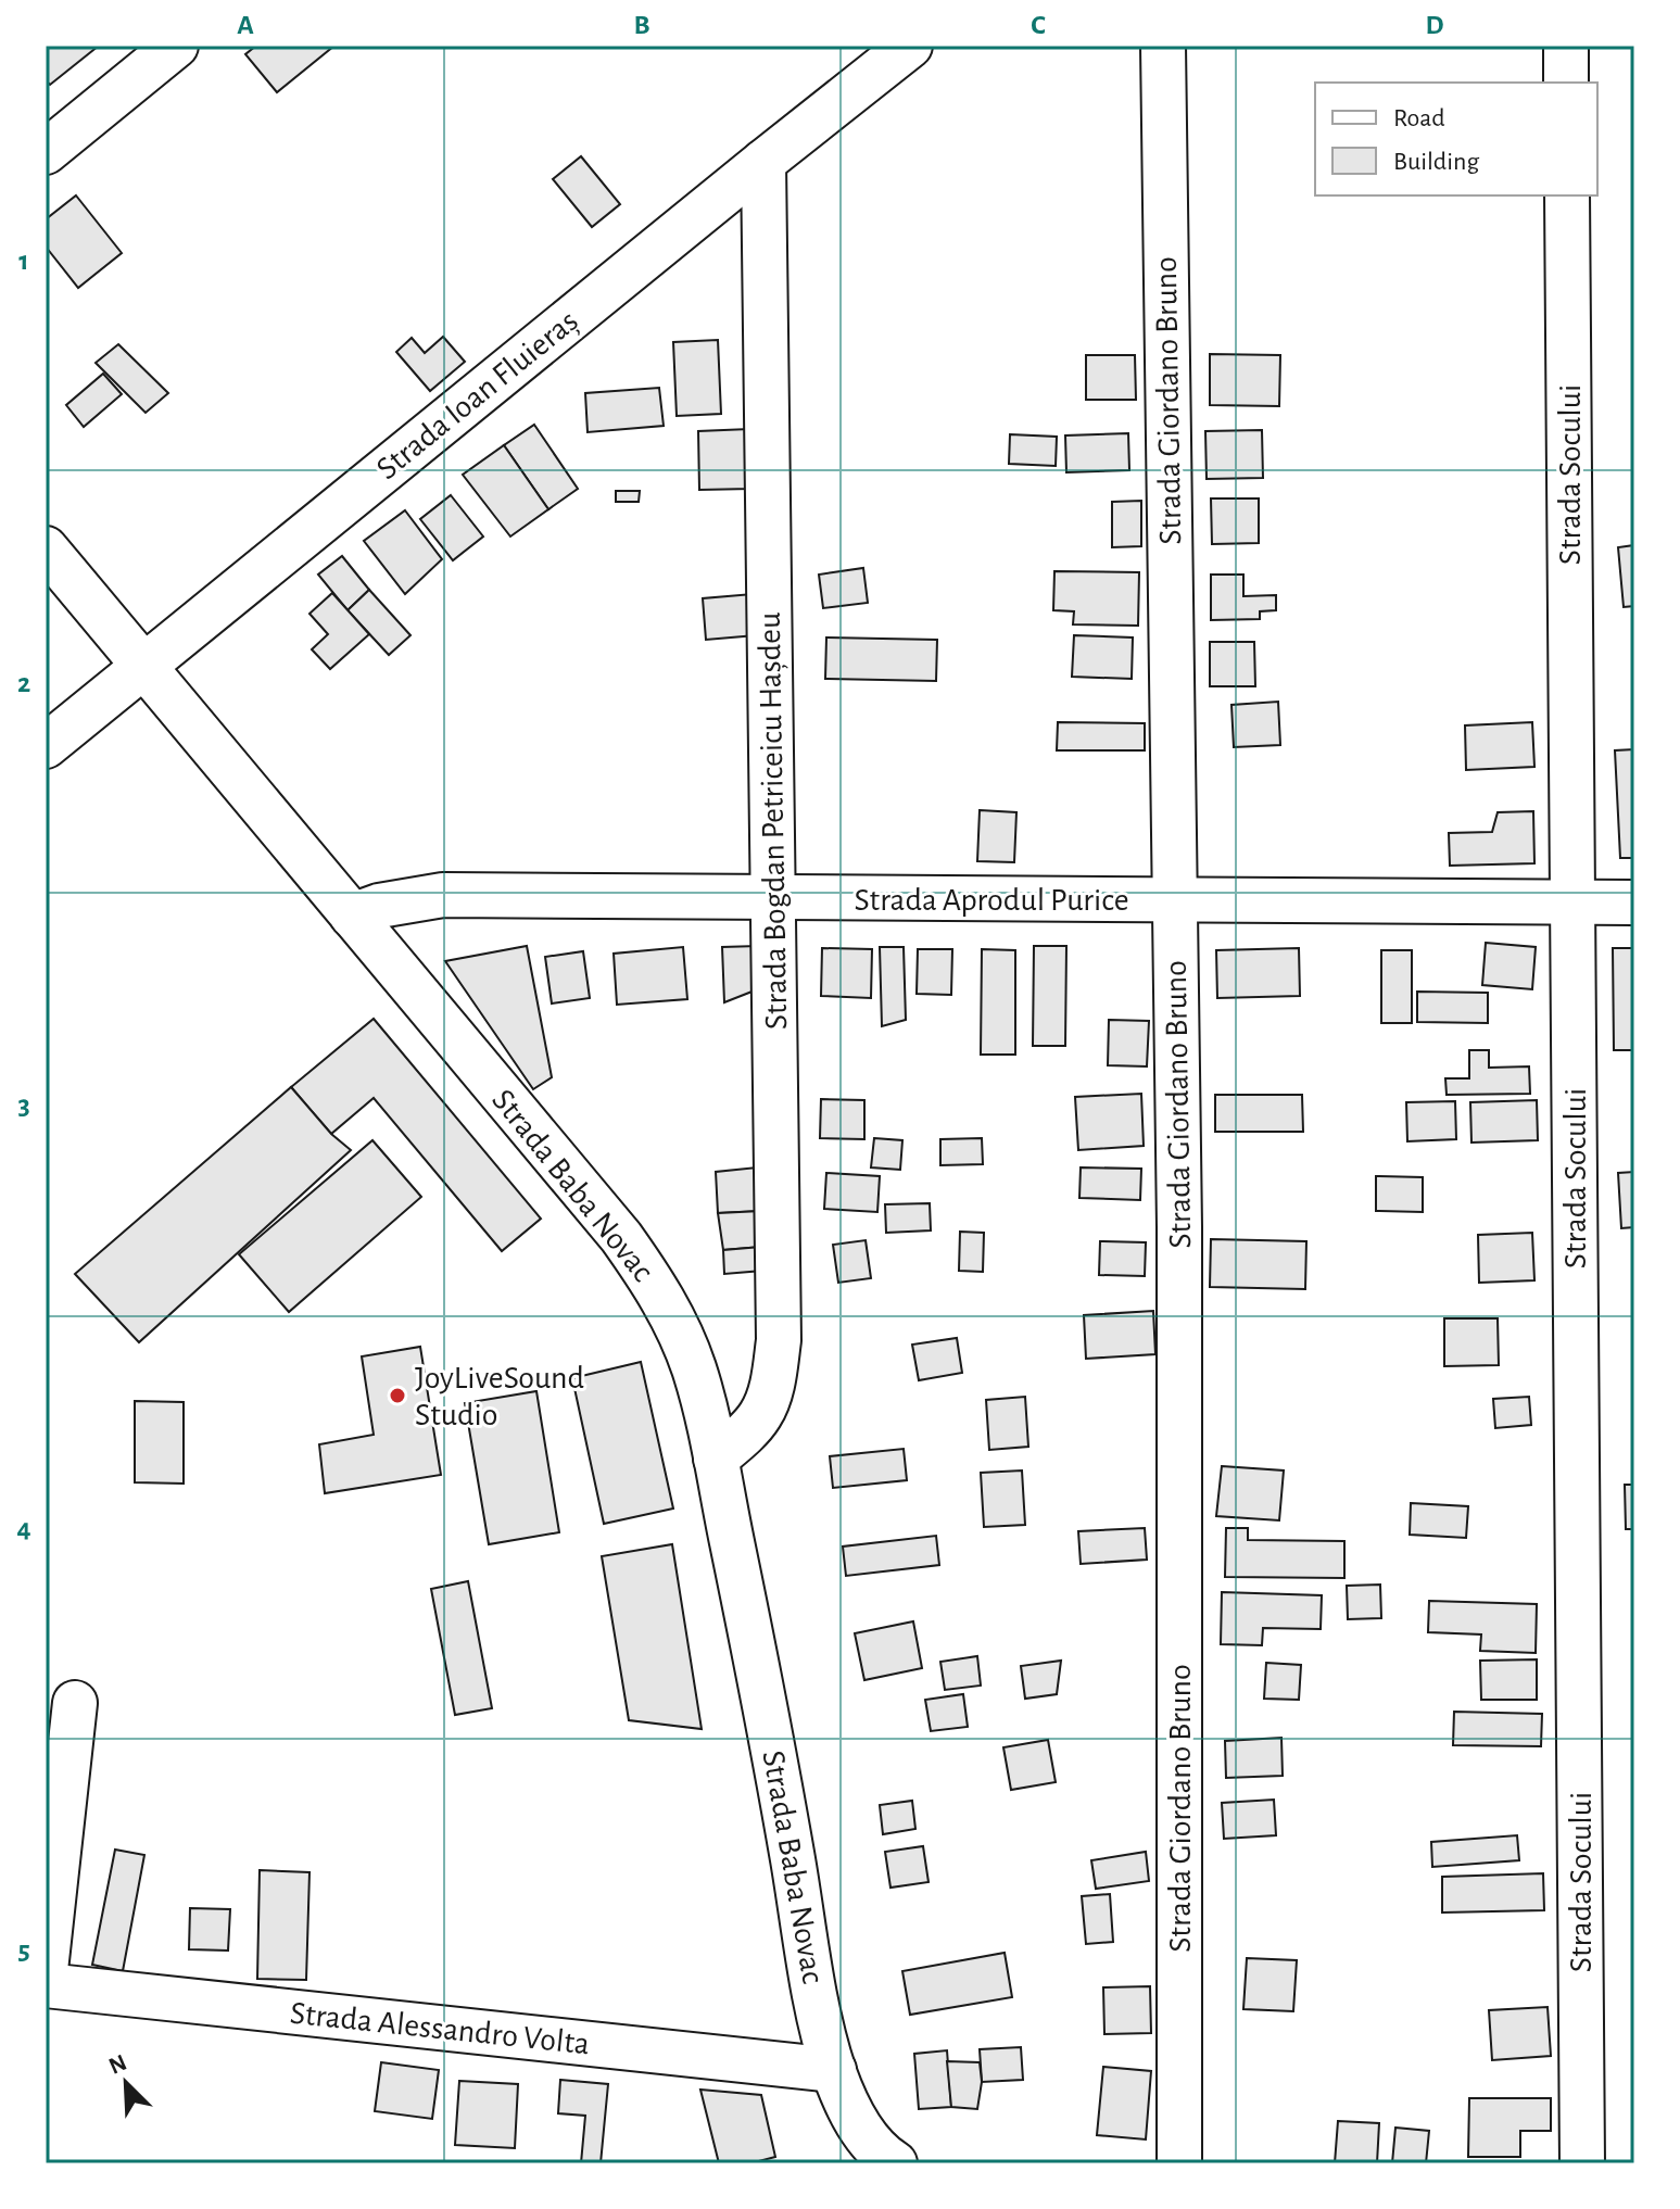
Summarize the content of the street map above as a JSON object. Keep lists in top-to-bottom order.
{
  "streets": {
    "street": [
      "Strada Ioan Fluieraș",
      "Strada Giordano Bruno",
      "Strada Socului",
      "Strada Bogdan Petriceicu Hașdeu",
      "Strada Aprodul Purice",
      "Strada Baba Novac",
      "Strada Alessandro Volta"
    ]
  },
  "crossings": [
    ["Strada Ioan Fluieraș", "Strada Bogdan Petriceicu Hașdeu"],
    ["Strada Ioan Fluieraș", "Strada Baba Novac"],
    ["Strada Giordano Bruno", "Strada Aprodul Purice"],
    ["Strada Socului", "Strada Aprodul Purice"],
    ["Strada Bogdan Petriceicu Hașdeu", "Strada Aprodul Purice"],
    ["Strada Bogdan Petriceicu Hașdeu", "Strada Baba Novac"],
    ["Strada Aprodul Purice", "Strada Baba Novac"],
    ["Strada Baba Novac", "Strada Alessandro Volta"]
  ],
  "places": ["JoyLiveSound Studio"],
  "legend": ["Road", "Building"],
  "north": "top left",
  "grid": {
    "columns": [
      "A",
      "B",
      "C",
      "D"
    ],
    "rows": [
      "1",
      "2",
      "3",
      "4",
      "5"
    ]
  }
}
